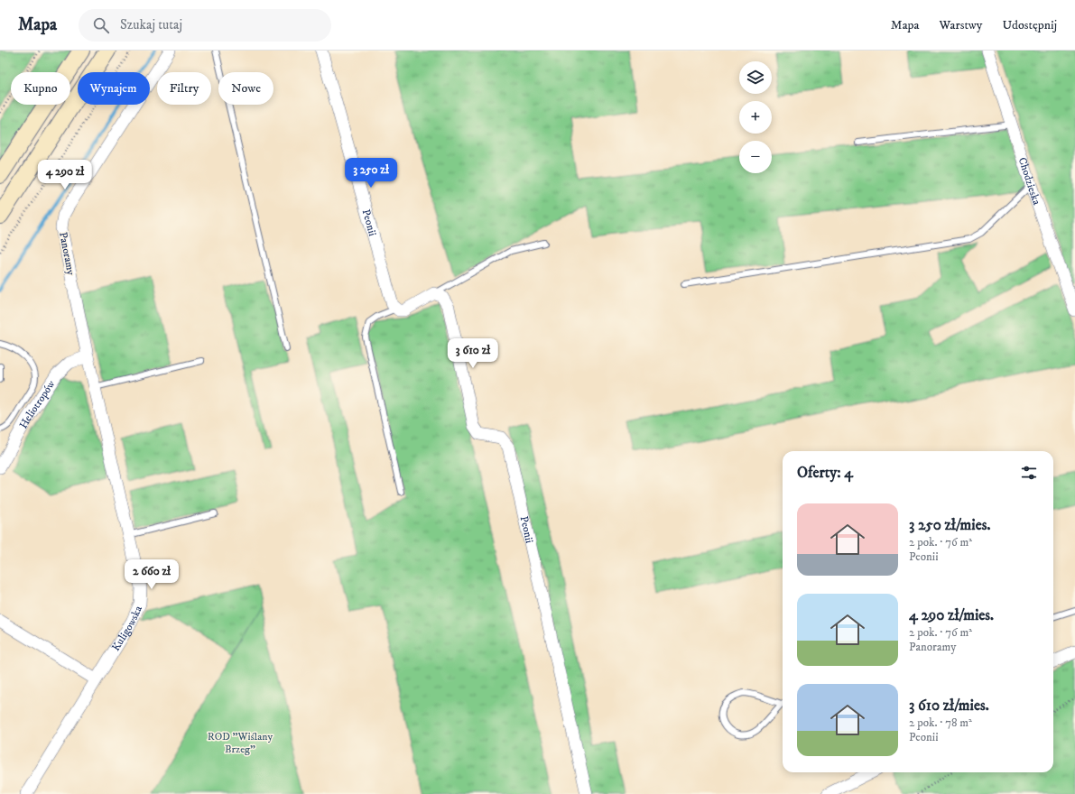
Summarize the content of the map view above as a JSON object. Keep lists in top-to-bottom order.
{
  "streets": {
    "street": [
      "Chodzieska",
      "Peonii",
      "Panoramy",
      "Heliotropów",
      "Kuligowska"
    ]
  },
  "crossings": [
    ["Panoramy", "Heliotropów"],
    ["Panoramy", "Kuligowska"],
    ["Heliotropów", "Kuligowska"]
  ],
  "parks": ["ROD \"Wiślany Brzeg\""],
  "page": {
    "header": "Mapa",
    "search": "Szukaj tutaj",
    "nav": ["Mapa", "Warstwy", "Udostępnij"],
    "map_buttons": ["+", "−"],
    "chip": [
      "Kupno",
      "Wynajem",
      "Filtry",
      "Nowe"
    ],
    "price": [
      "3 250 zł",
      "4 290 zł",
      "3 610 zł",
      "2 660 zł"
    ],
    "heading": "Oferty: 4",
    "list": [
      {
        "name": "3 250 zł/mies.",
        "note": "2 pok. · 76 m² · Peonii"
      },
      {
        "name": "4 290 zł/mies.",
        "note": "2 pok. · 76 m² · Panoramy"
      },
      {
        "name": "3 610 zł/mies.",
        "note": "2 pok. · 78 m² · Peonii"
      }
    ]
  }
}
